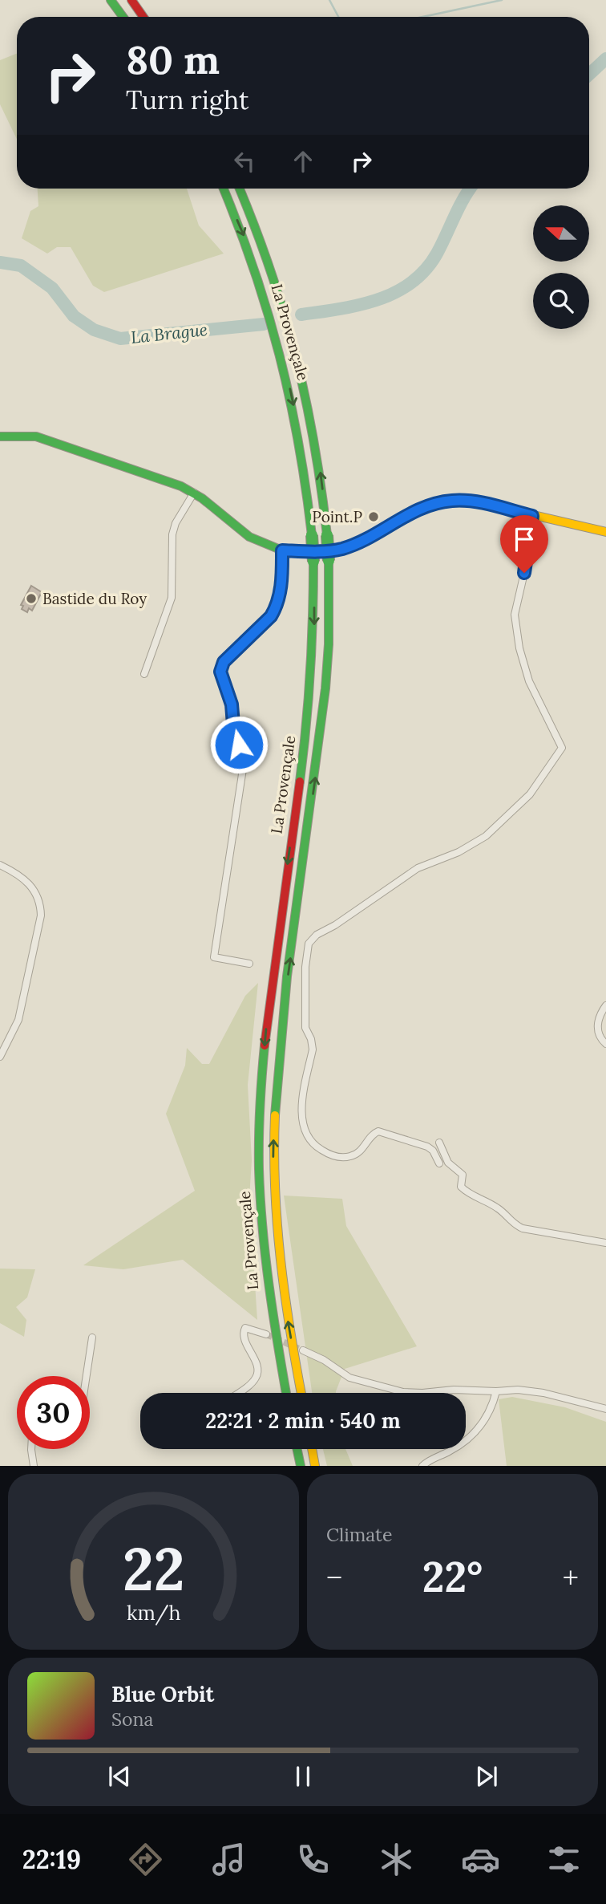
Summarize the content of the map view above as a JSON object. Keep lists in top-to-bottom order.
{
  "streets": {
    "main road": ["La Provençale"]
  },
  "water": ["La Brague"],
  "places": ["Point.P", "Bastide du Roy"],
  "north": "left",
  "page": {
    "turn": ["80 m", "Turn right"],
    "limit": "30",
    "trip": "22:21 · 2 min · 540 m",
    "tile": "Climate",
    "heat": ["−", "22°", "+"],
    "song": ["Blue Orbit", "Sona"],
    "tabs": "22:19",
    "gauge": ["22", "km/h"]
  }
}
